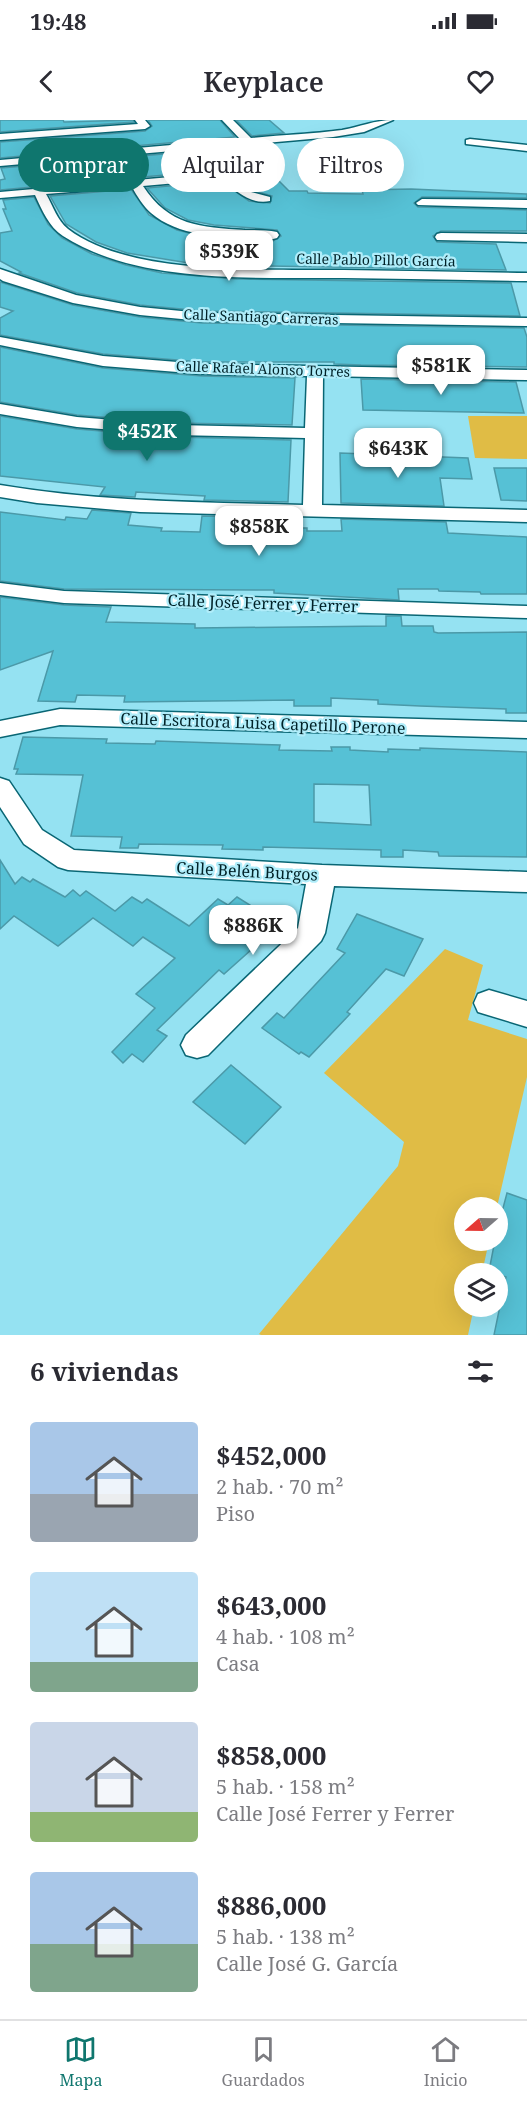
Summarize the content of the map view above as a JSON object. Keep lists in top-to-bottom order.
{
  "streets": {
    "street": [
      "Calle Pablo Pillot García",
      "Calle Santiago Carreras",
      "Calle Rafael Alonso Torres",
      "Calle José Ferrer y Ferrer",
      "Calle Escritora Luisa Capetillo Perone",
      "Calle Belén Burgos"
    ]
  },
  "north": "left",
  "page": {
    "status": "19:48",
    "header": "Keyplace",
    "chip": ["Comprar", "Alquilar", "Filtros"],
    "price": [
      "$539K",
      "$581K",
      "$452K",
      "$643K",
      "$858K",
      "$886K"
    ],
    "heading": "6 viviendas",
    "list": [
      {
        "name": "$452,000",
        "note": "2 hab. · 70 m² · Piso"
      },
      {
        "name": "$643,000",
        "note": "4 hab. · 108 m² · Casa"
      },
      {
        "name": "$858,000",
        "note": "5 hab. · 158 m² · Calle José Ferrer y Ferrer"
      },
      {
        "name": "$886,000",
        "note": "5 hab. · 138 m² · Calle José G. García"
      }
    ],
    "tabs": ["Mapa", "Guardados", "Inicio"]
  }
}
